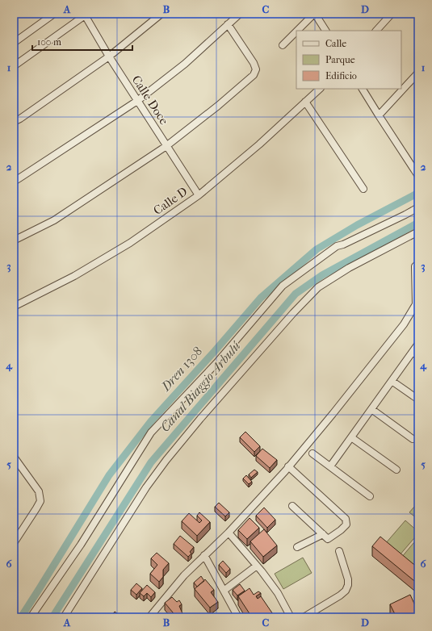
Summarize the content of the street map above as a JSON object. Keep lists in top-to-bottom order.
{
  "streets": {
    "street": ["Calle Doce", "Calle D"]
  },
  "crossings": [
    ["Calle Doce", "Calle D"]
  ],
  "water": ["Dren 1308", "Canal Biaggio Arbulú"],
  "legend": ["Calle", "Parque", "Edificio"],
  "scale_bar": "100 m",
  "grid": {
    "columns": [
      "A",
      "B",
      "C",
      "D"
    ],
    "rows": [
      "1",
      "2",
      "3",
      "4",
      "5",
      "6"
    ]
  }
}
